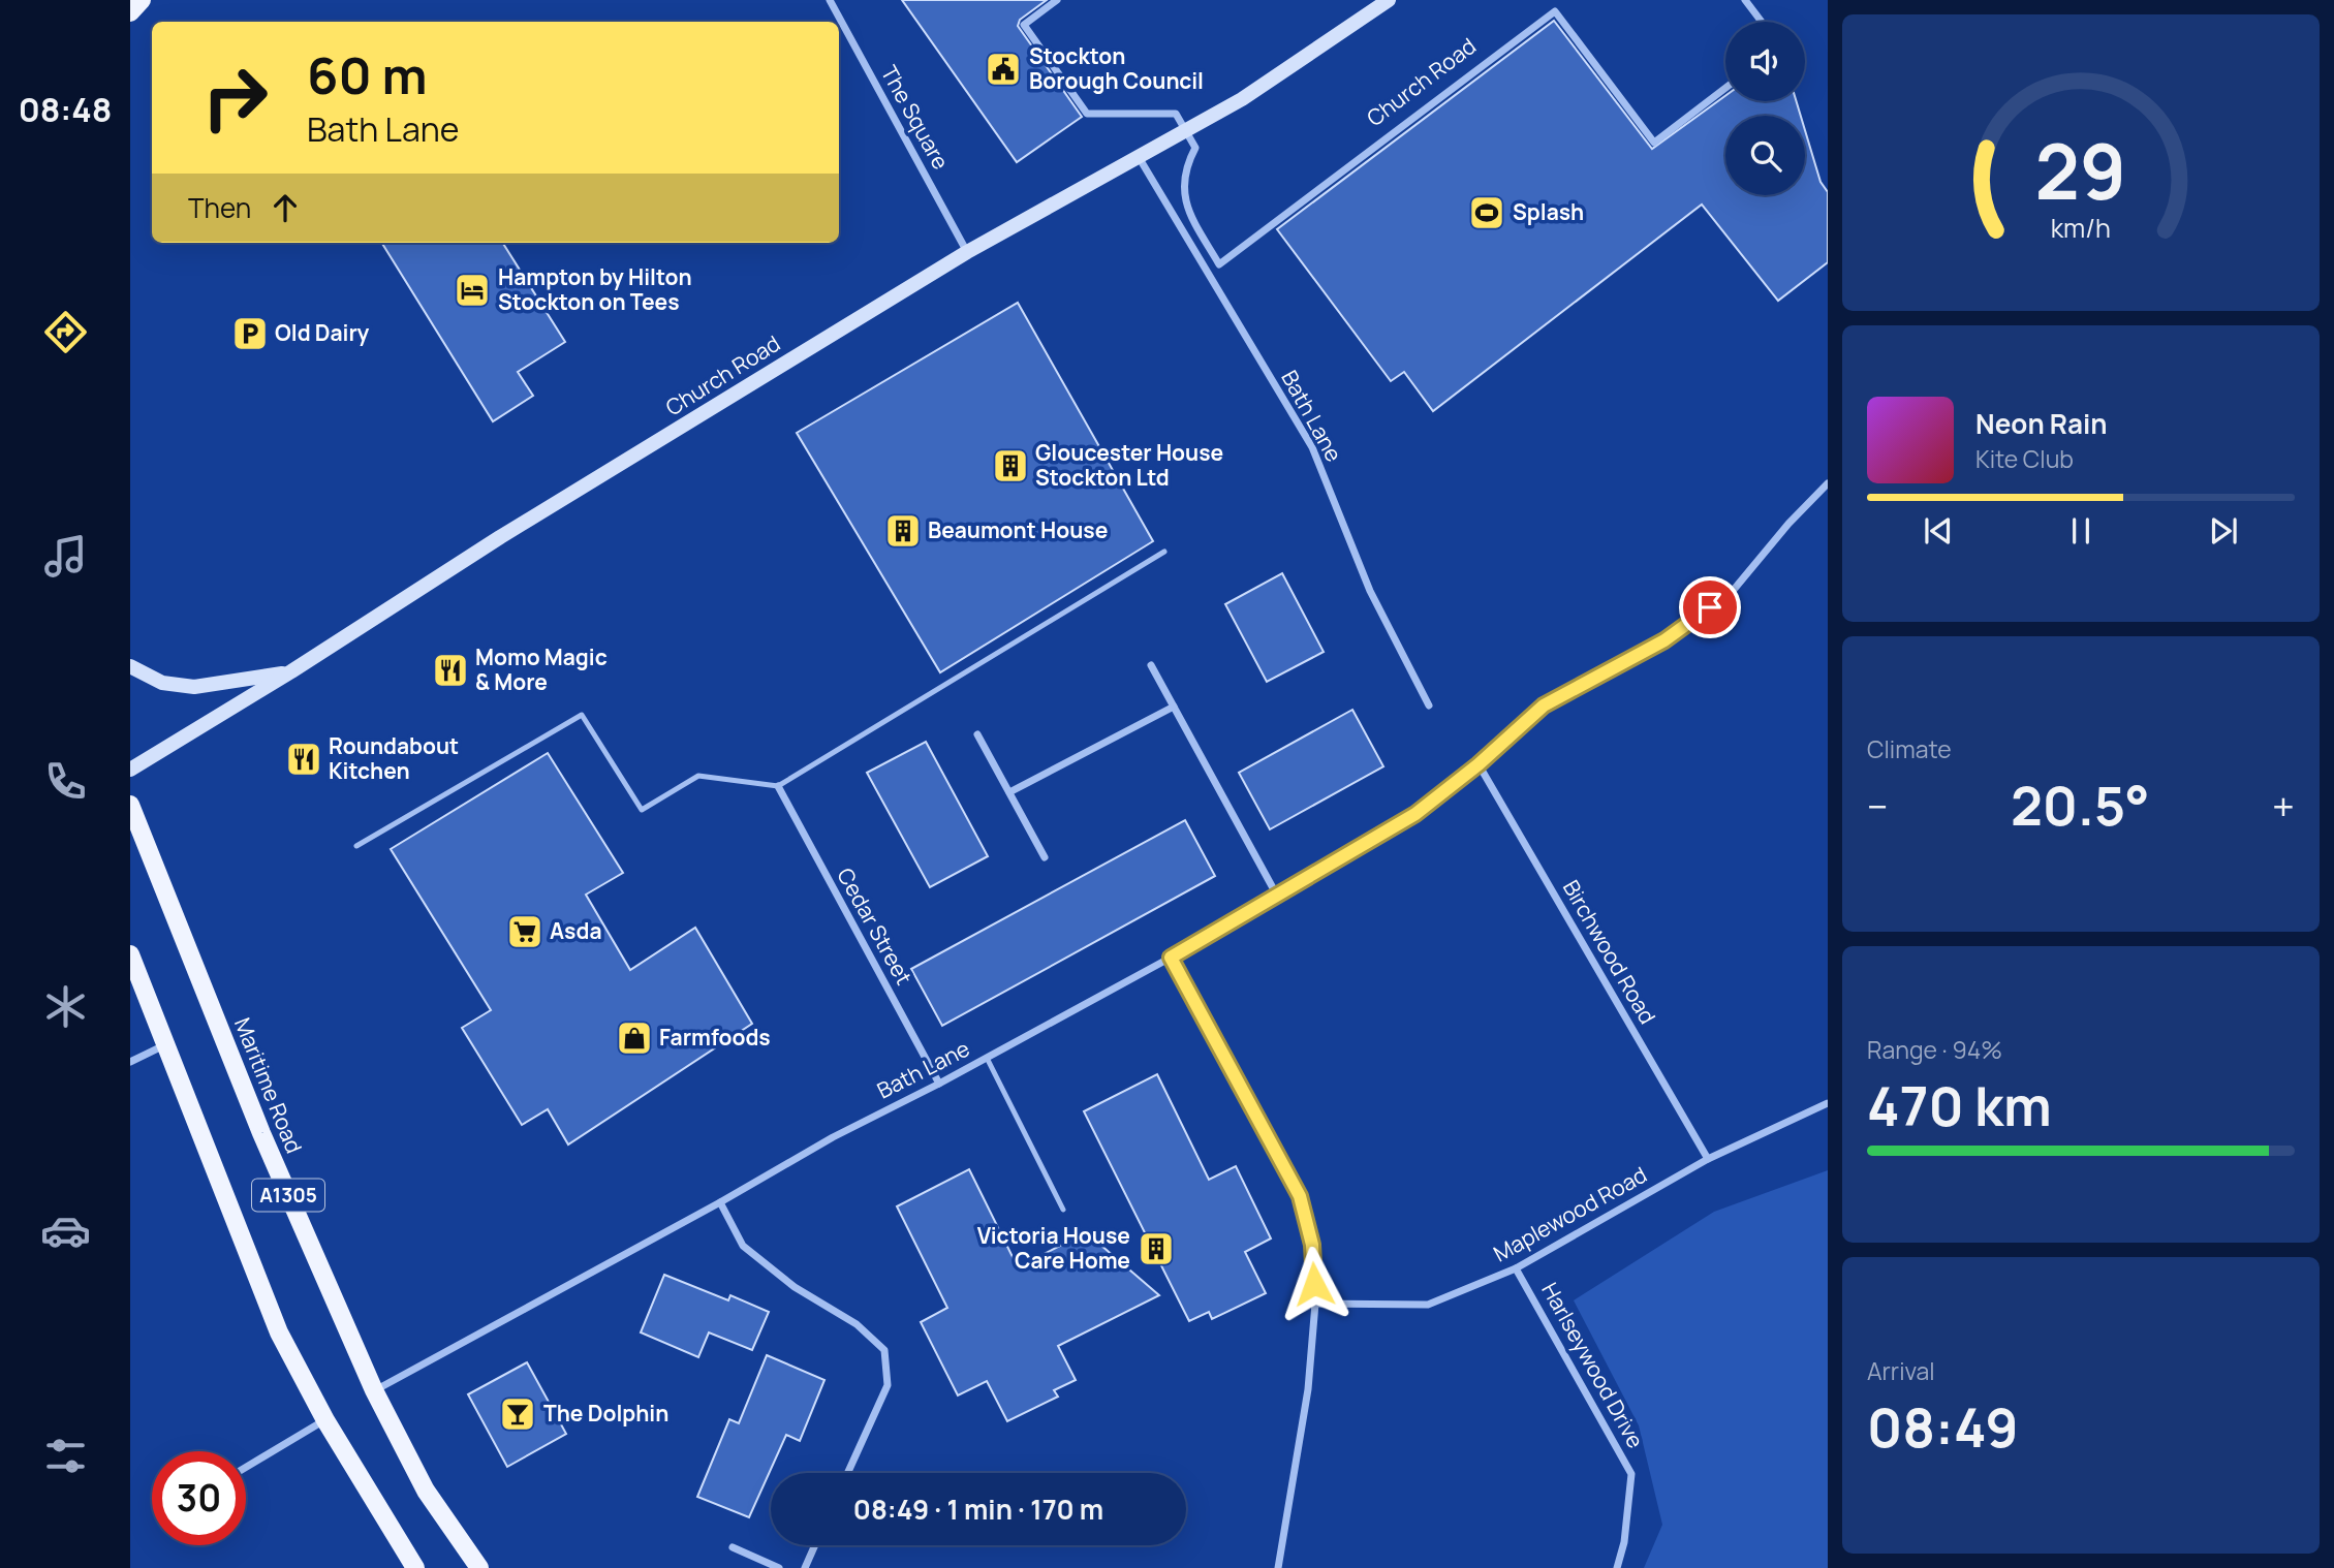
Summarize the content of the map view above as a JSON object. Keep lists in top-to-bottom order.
{
  "streets": {
    "main road": ["Maritime Road", "A1305"],
    "street": [
      "Church Road",
      "The Square",
      "Bath Lane",
      "Cedar Street",
      "Birchwood Road",
      "Maplewood Road",
      "Harlseywood Drive"
    ]
  },
  "crossings": [
    ["Church Road", "The Square"],
    ["Church Road", "Bath Lane"],
    ["Bath Lane", "Cedar Street"],
    ["Bath Lane", "Birchwood Road"],
    ["Bath Lane", "Maritime Road"],
    ["Birchwood Road", "Maplewood Road"],
    ["Maplewood Road", "Harlseywood Drive"]
  ],
  "places": {
    "public building": ["Stockton Borough Council"],
    "sports": ["Splash"],
    "hotel": ["Hampton by Hilton Stockton on Tees"],
    "parking": ["Old Dairy"],
    "building": ["Gloucester House Stockton Ltd", "Beaumont House", "Victoria House Care Home"],
    "restaurant": ["Momo Magic & More", "Roundabout Kitchen"],
    "supermarket": ["Asda"],
    "shop": ["Farmfoods"],
    "bar": ["The Dolphin"]
  },
  "page": {
    "tabs": "08:48",
    "turn": ["60 m", "Bath Lane"],
    "then": "Then",
    "song": ["Neon Rain", "Kite Club"],
    "tile": [
      "Climate",
      ["Range · 94%", "470 km"],
      ["Arrival", "08:49"]
    ],
    "heat": ["−", "20.5°", "+"],
    "limit": "30",
    "trip": "08:49 · 1 min · 170 m",
    "gauge": ["29", "km/h"]
  }
}
